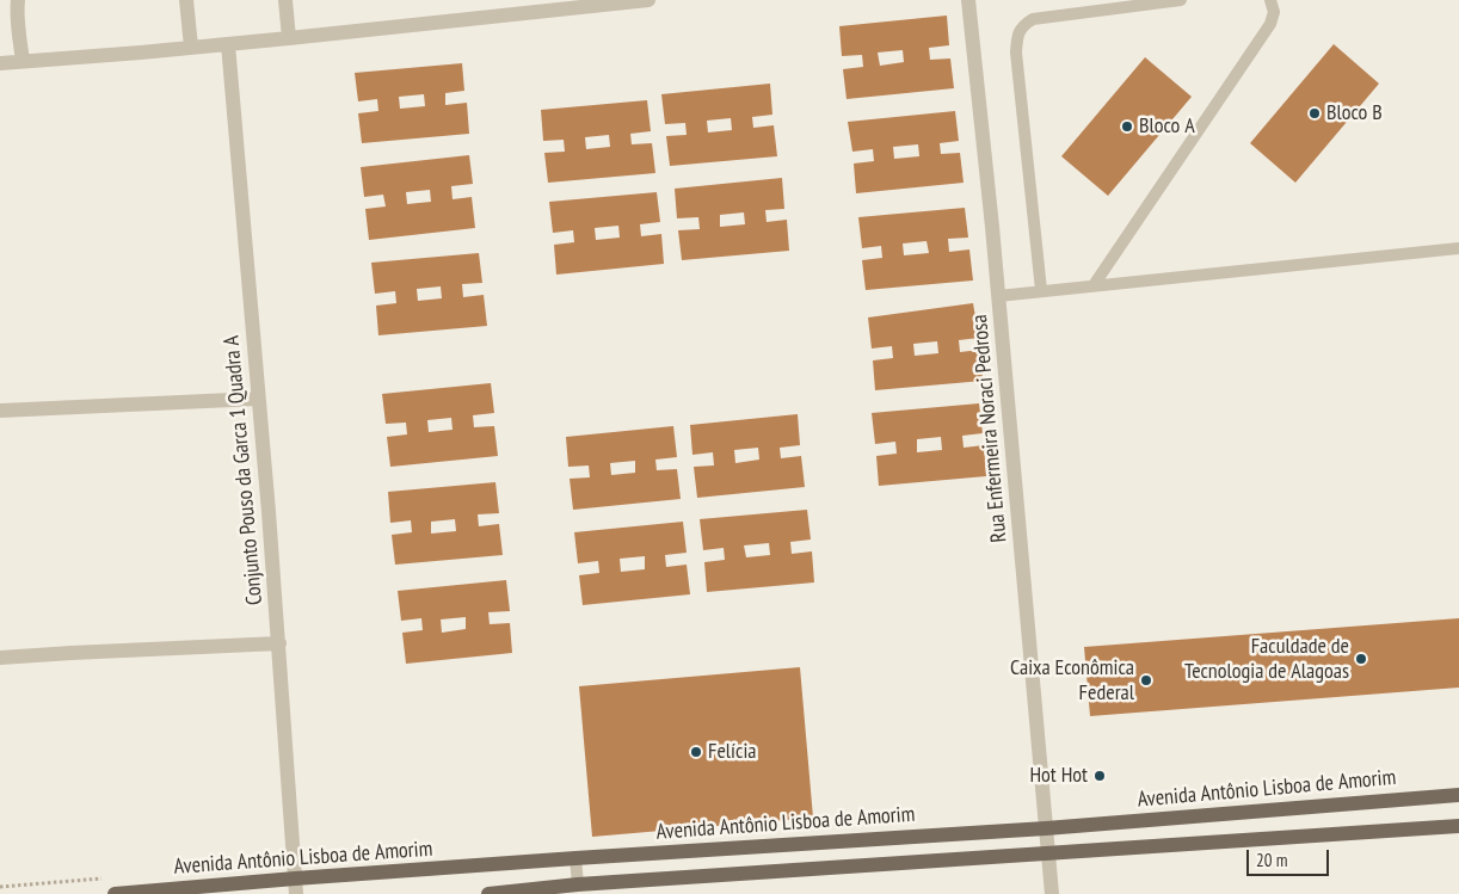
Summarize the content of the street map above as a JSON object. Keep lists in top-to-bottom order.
{
  "streets": {
    "main road": ["Avenida Antônio Lisboa de Amorim"],
    "street": ["Rua Enfermeira Noraci Pedrosa", "Conjunto Pouso da Garca 1 Quadra A"]
  },
  "crossings": [
    ["Rua Enfermeira Noraci Pedrosa", "Avenida Antônio Lisboa de Amorim"],
    ["Conjunto Pouso da Garca 1 Quadra A", "Avenida Antônio Lisboa de Amorim"]
  ],
  "places": [
    "Bloco B",
    "Bloco A",
    "Faculdade de Tecnologia de Alagoas",
    "Caixa Econômica Federal",
    "Felícia",
    "Hot Hot"
  ],
  "scale_bar": "20 m"
}
